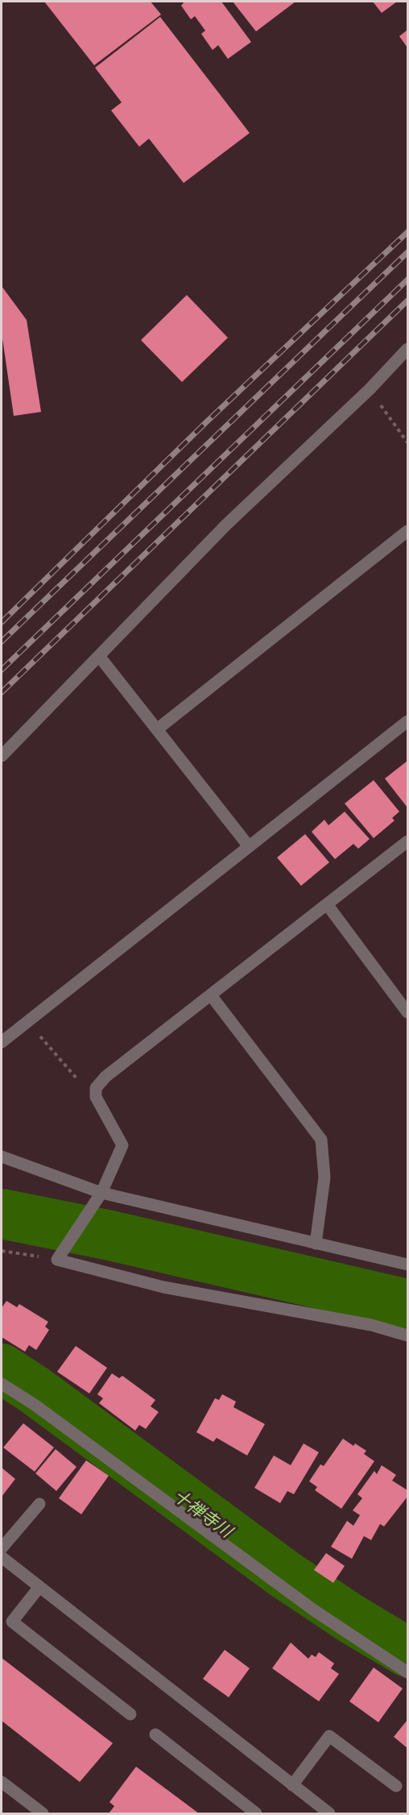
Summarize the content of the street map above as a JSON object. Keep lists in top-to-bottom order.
{
  "water": ["十禅寺川"]
}
